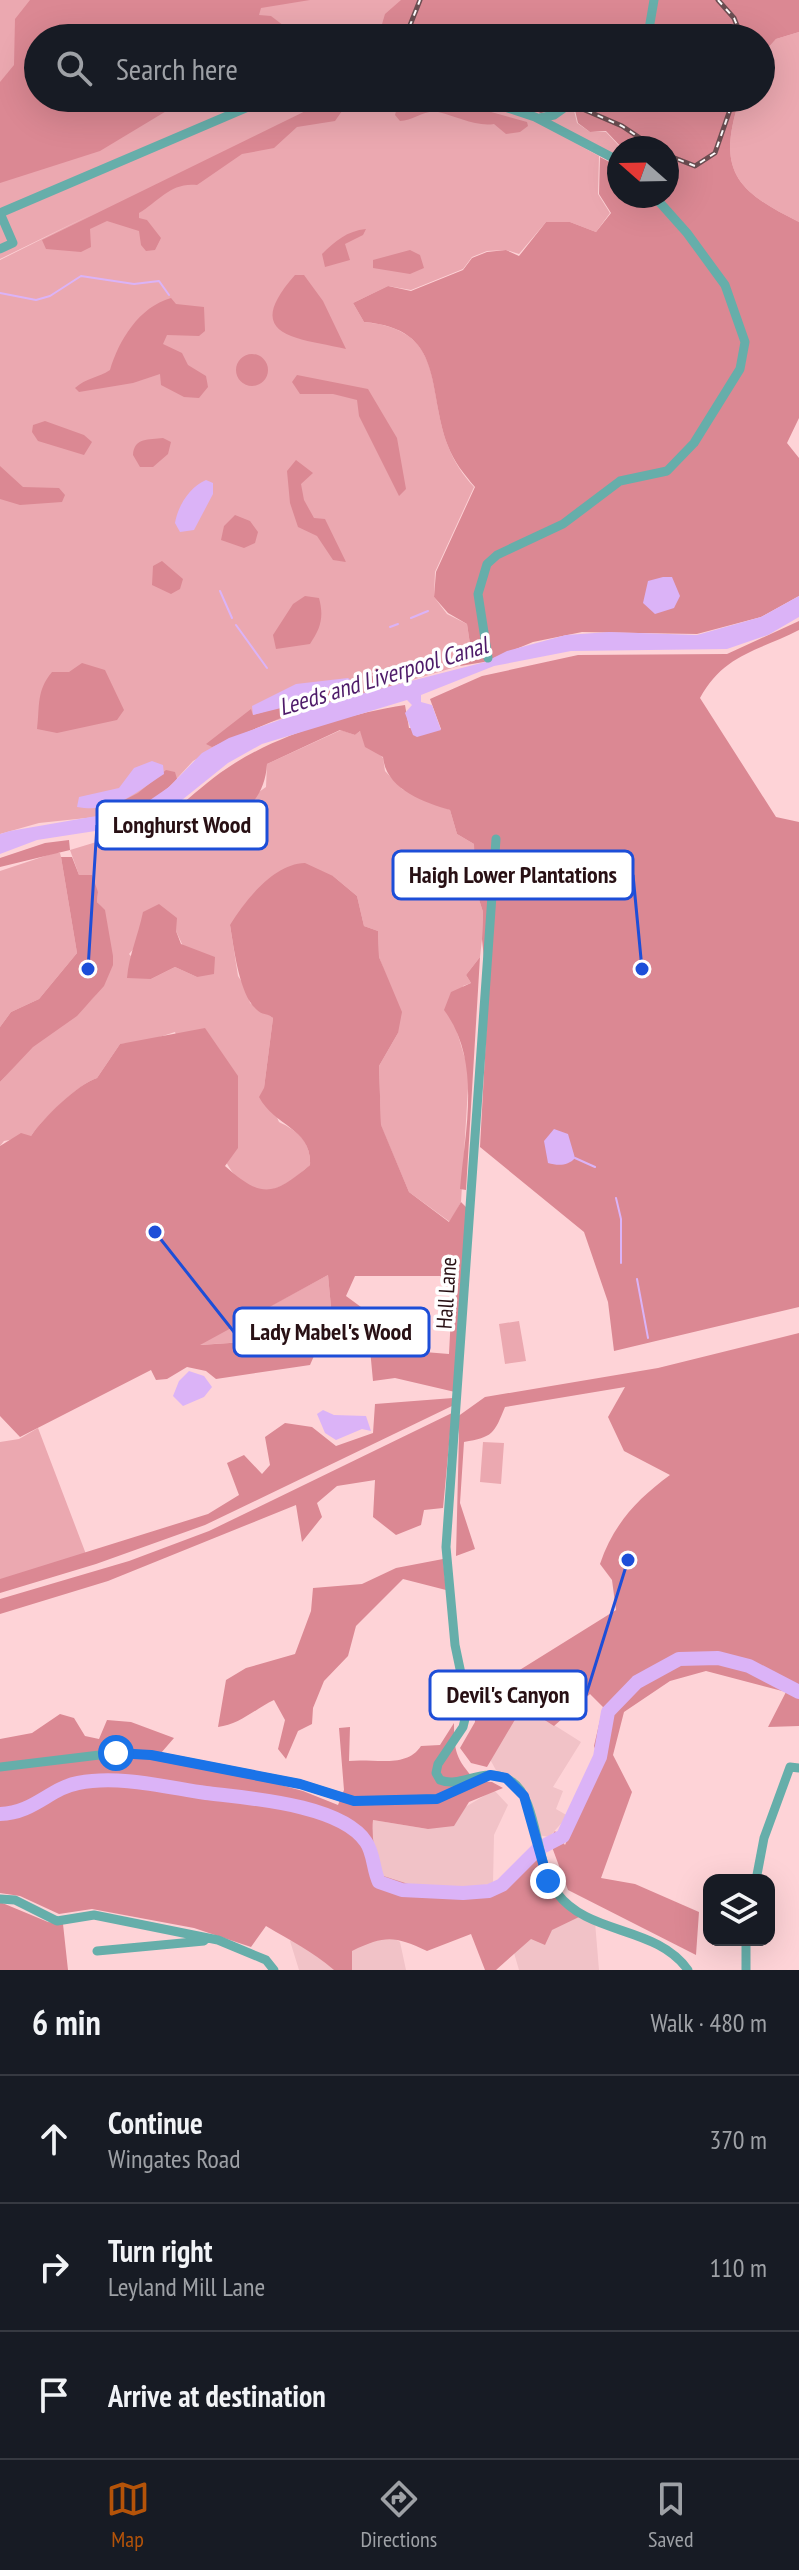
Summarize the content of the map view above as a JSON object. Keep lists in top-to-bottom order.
{
  "streets": {
    "street": ["Hall Lane"]
  },
  "water": ["Leeds and Liverpool Canal"],
  "places": [
    "Longhurst Wood",
    "Haigh Lower Plantations",
    "Lady Mabel's Wood",
    "Devil's Canyon"
  ],
  "north": "left",
  "page": {
    "search": "Search here",
    "heading": ["6 min", "Walk · 480 m"],
    "list": [
      ["Continue", "Wingates Road", "370 m"],
      ["Turn right", "Leyland Mill Lane", "110 m"],
      "Arrive at destination"
    ],
    "nav": ["Map", "Directions", "Saved"]
  }
}
